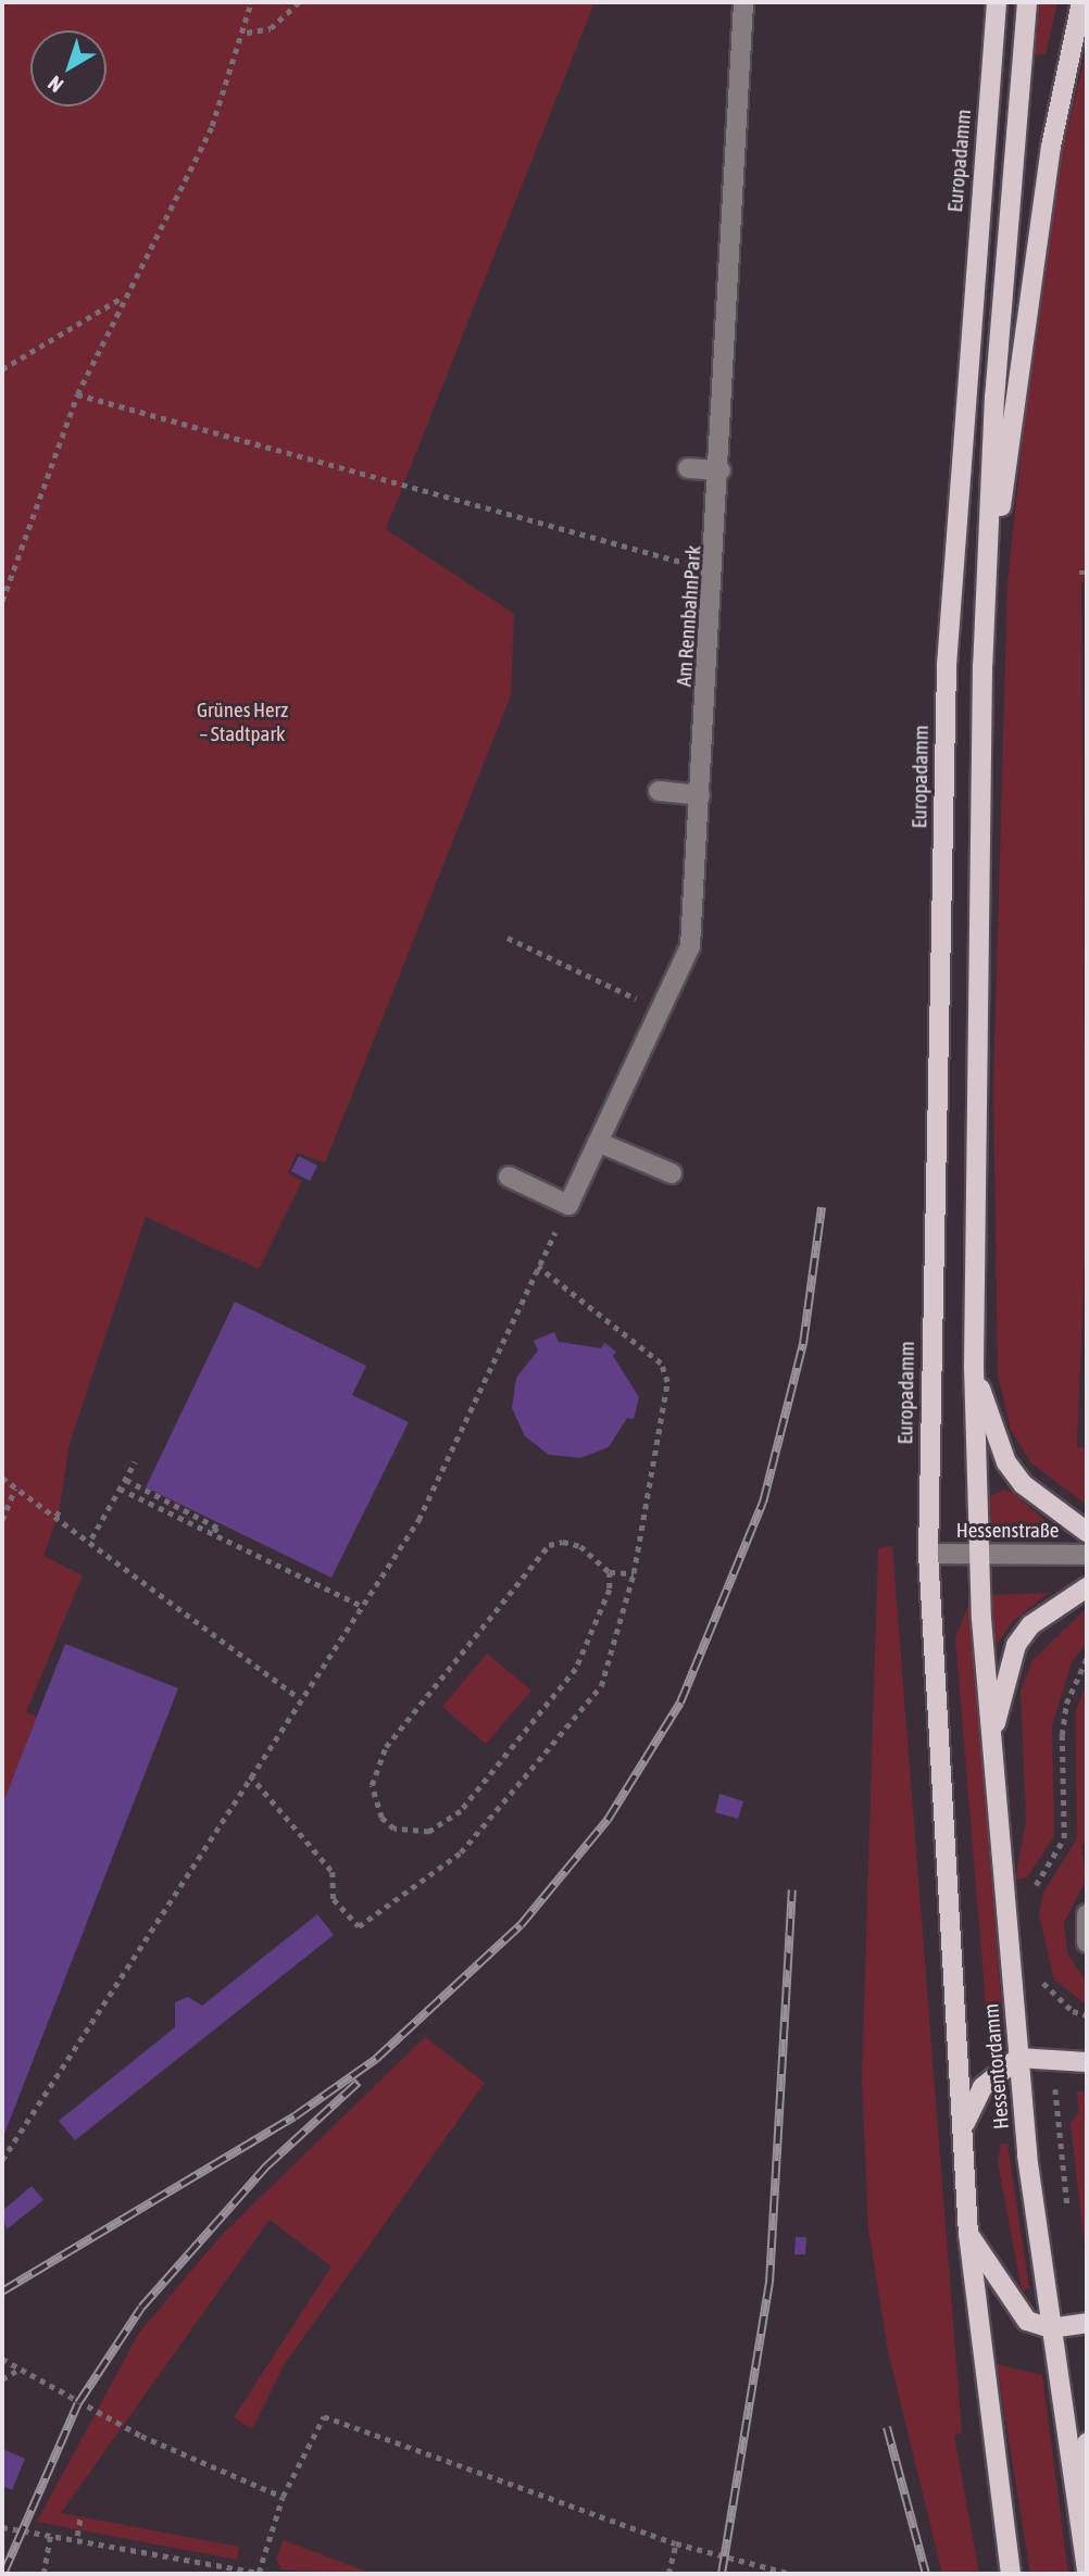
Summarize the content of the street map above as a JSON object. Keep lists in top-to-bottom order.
{
  "streets": {
    "main road": ["Europadamm", "Hessentordamm"],
    "street": ["Am RennbahnPark", "Hessenstraße"]
  },
  "crossings": [
    ["Europadamm", "Hessenstraße"],
    ["Europadamm", "Hessentordamm"],
    ["Hessenstraße", "Hessentordamm"]
  ],
  "parks": ["Grünes Herz – Stadtpark"],
  "north": "bottom left"
}
